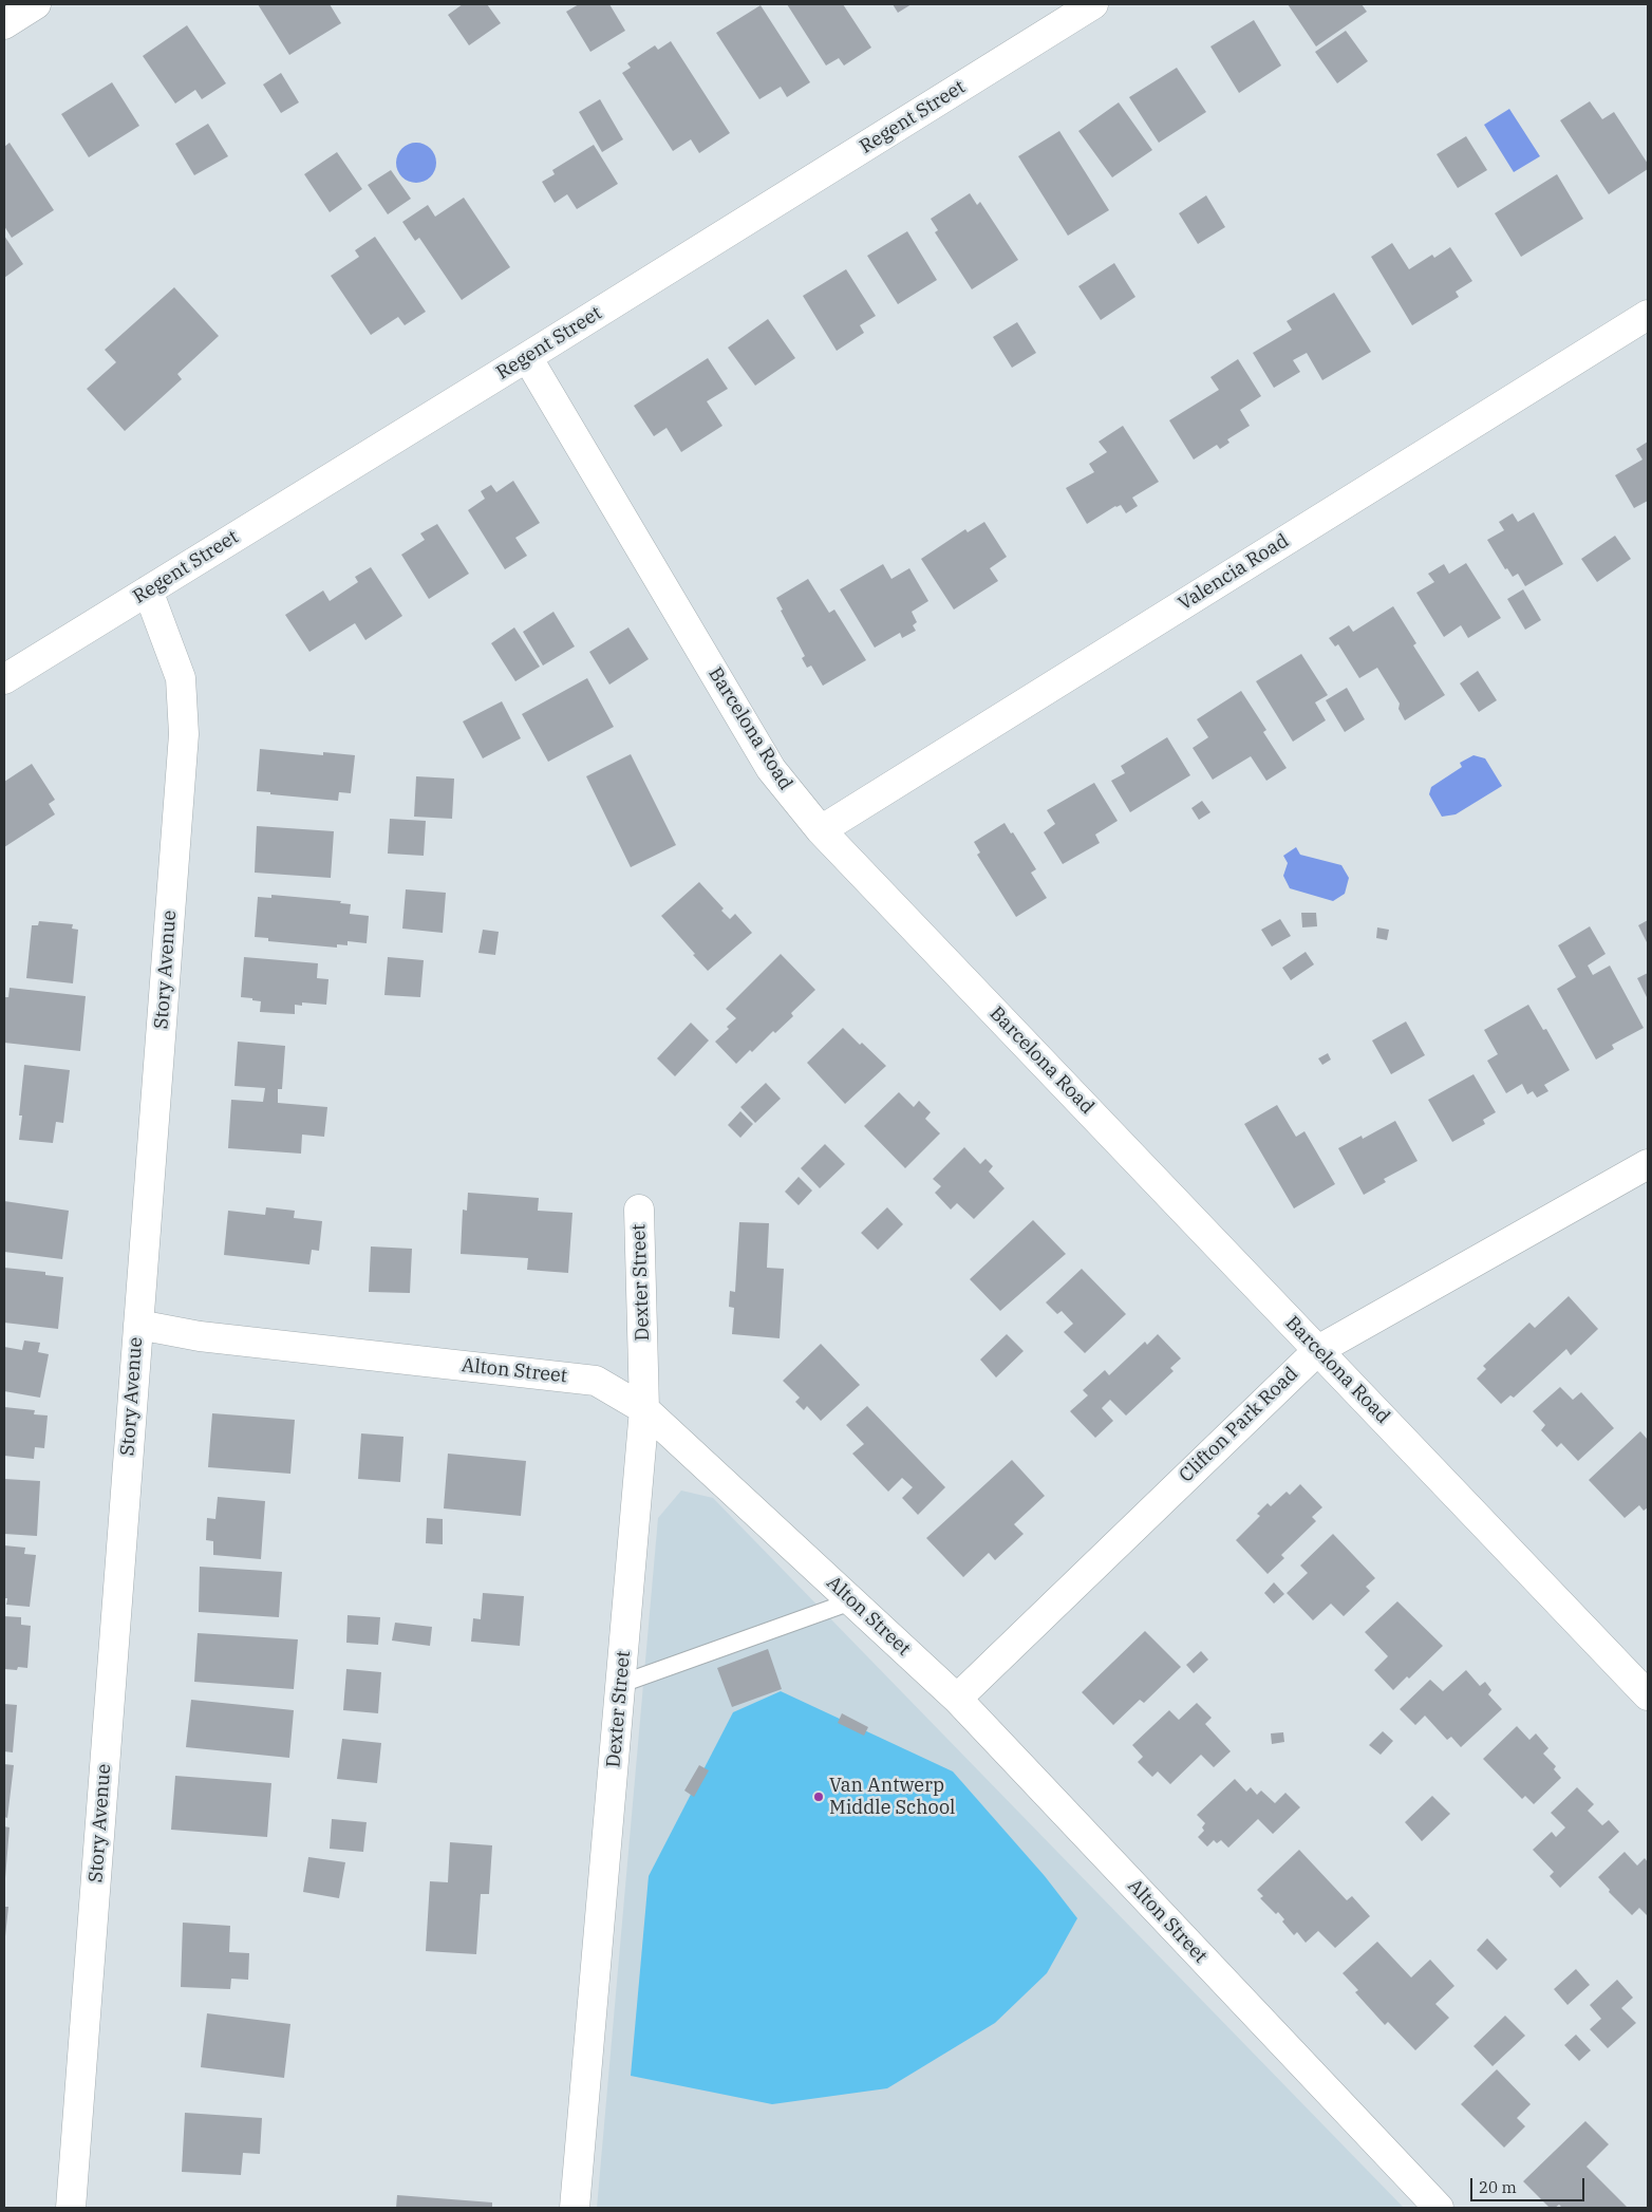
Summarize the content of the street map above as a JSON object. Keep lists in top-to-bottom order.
{
  "streets": {
    "street": [
      "Regent Street",
      "Valencia Road",
      "Barcelona Road",
      "Story Avenue",
      "Dexter Street",
      "Alton Street",
      "Clifton Park Road"
    ]
  },
  "crossings": [
    ["Regent Street", "Barcelona Road"],
    ["Regent Street", "Story Avenue"],
    ["Valencia Road", "Barcelona Road"],
    ["Barcelona Road", "Clifton Park Road"],
    ["Story Avenue", "Alton Street"],
    ["Dexter Street", "Alton Street"],
    ["Alton Street", "Clifton Park Road"]
  ],
  "places": ["Van Antwerp Middle School"],
  "scale_bar": "20 m"
}
